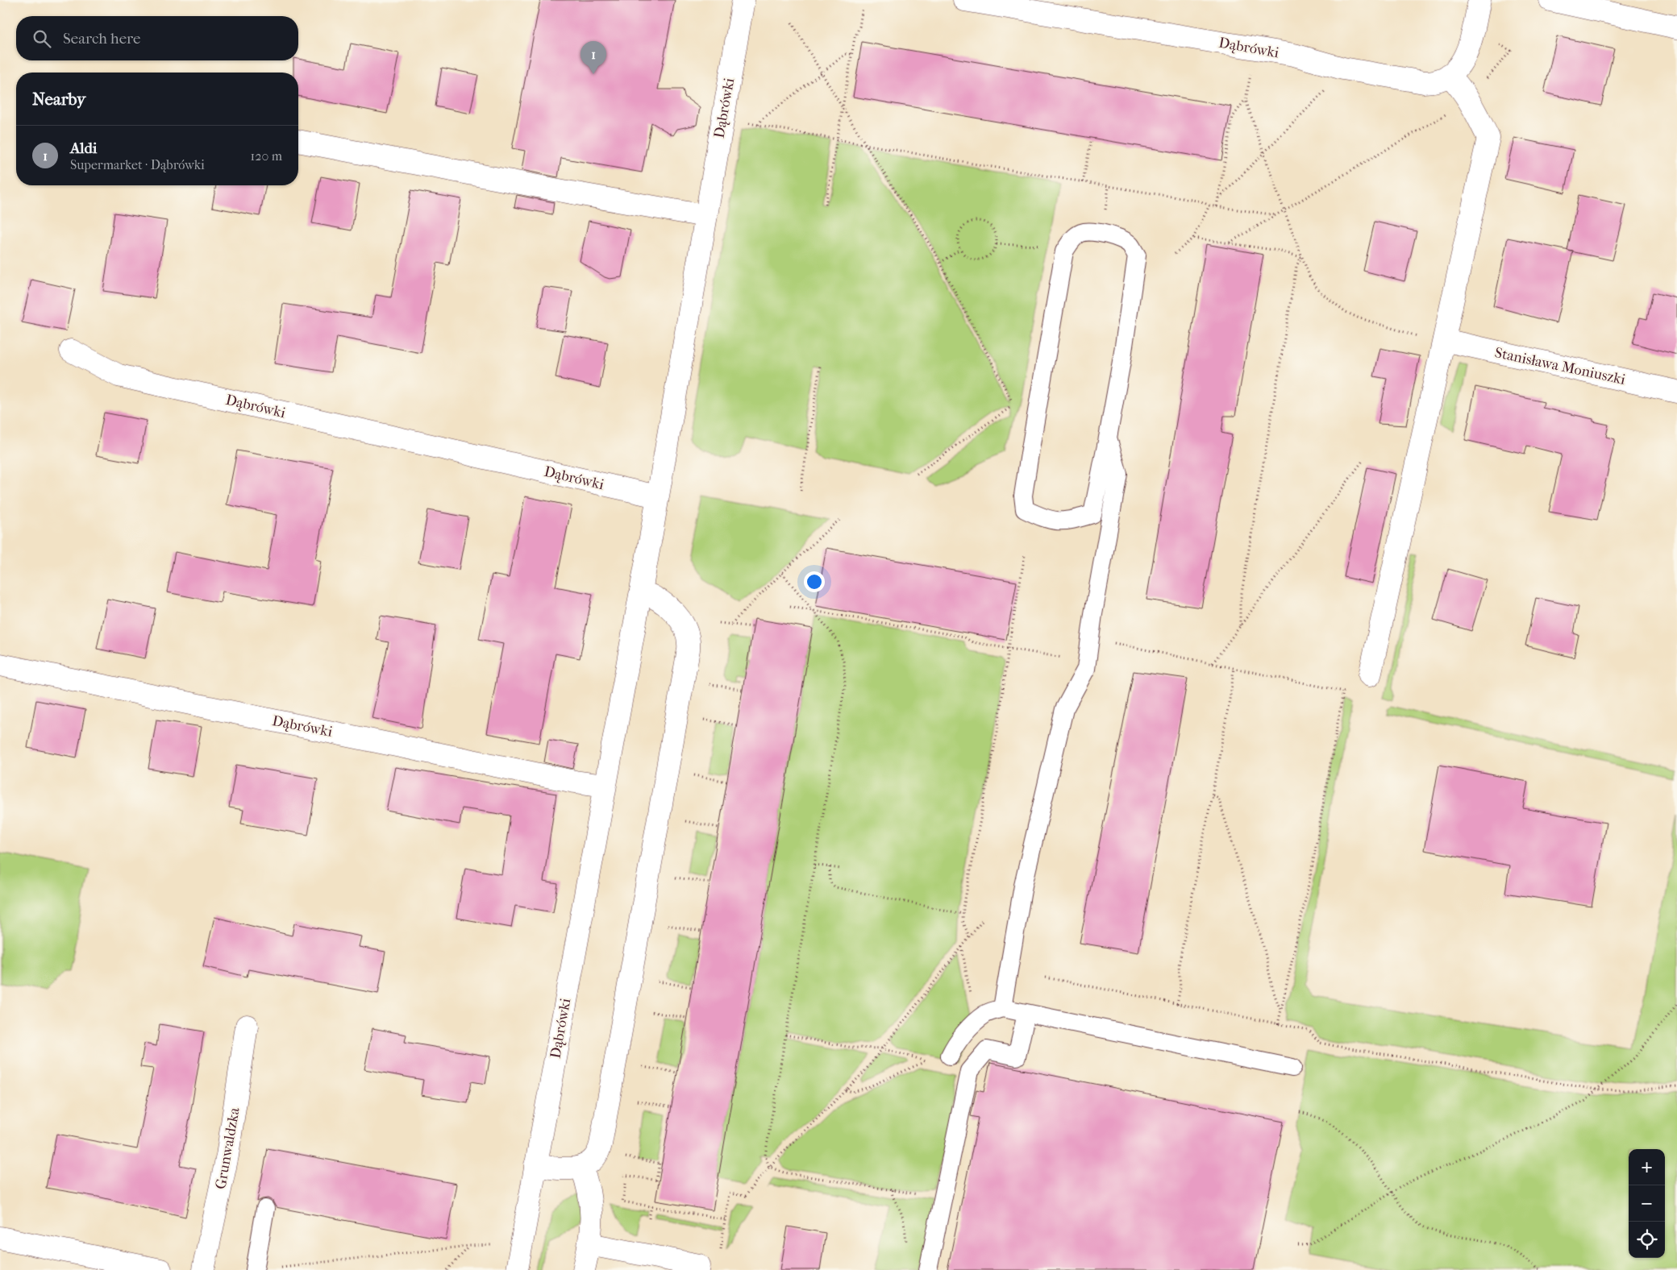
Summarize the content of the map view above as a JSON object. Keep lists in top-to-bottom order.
{
  "streets": {
    "street": ["Dąbrówki", "Stanisława Moniuszki", "Grunwaldzka"]
  },
  "page": {
    "search": "Search here",
    "pins": "1",
    "heading": "Nearby",
    "list": [
      {
        "mark": "1",
        "name": "Aldi",
        "note": "Supermarket · Dąbrówki",
        "value": "120 m"
      }
    ],
    "map_buttons": ["+", "−"]
  }
}
